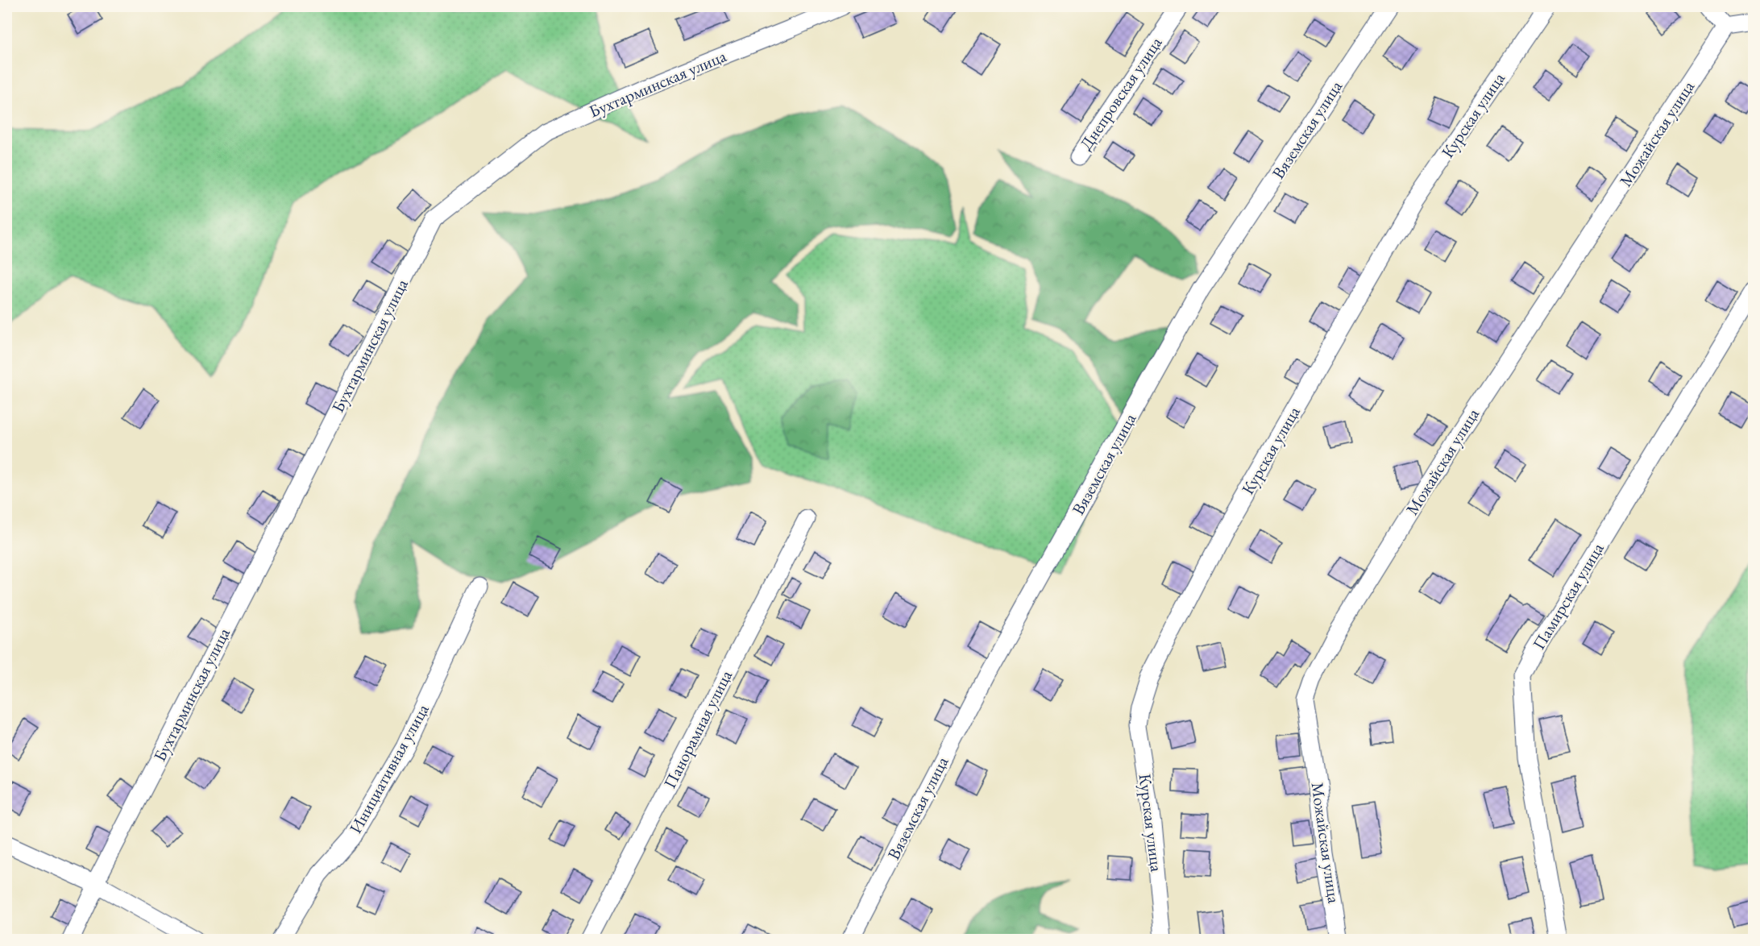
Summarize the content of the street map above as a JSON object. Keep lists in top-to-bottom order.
{
  "streets": {
    "street": [
      "Бухтарминская улица",
      "Днепровская улица",
      "Курская улица",
      "Вяземская улица",
      "Можайская улица",
      "Памирская улица",
      "Панорамная улица",
      "Инициативная улица"
    ]
  }
}
